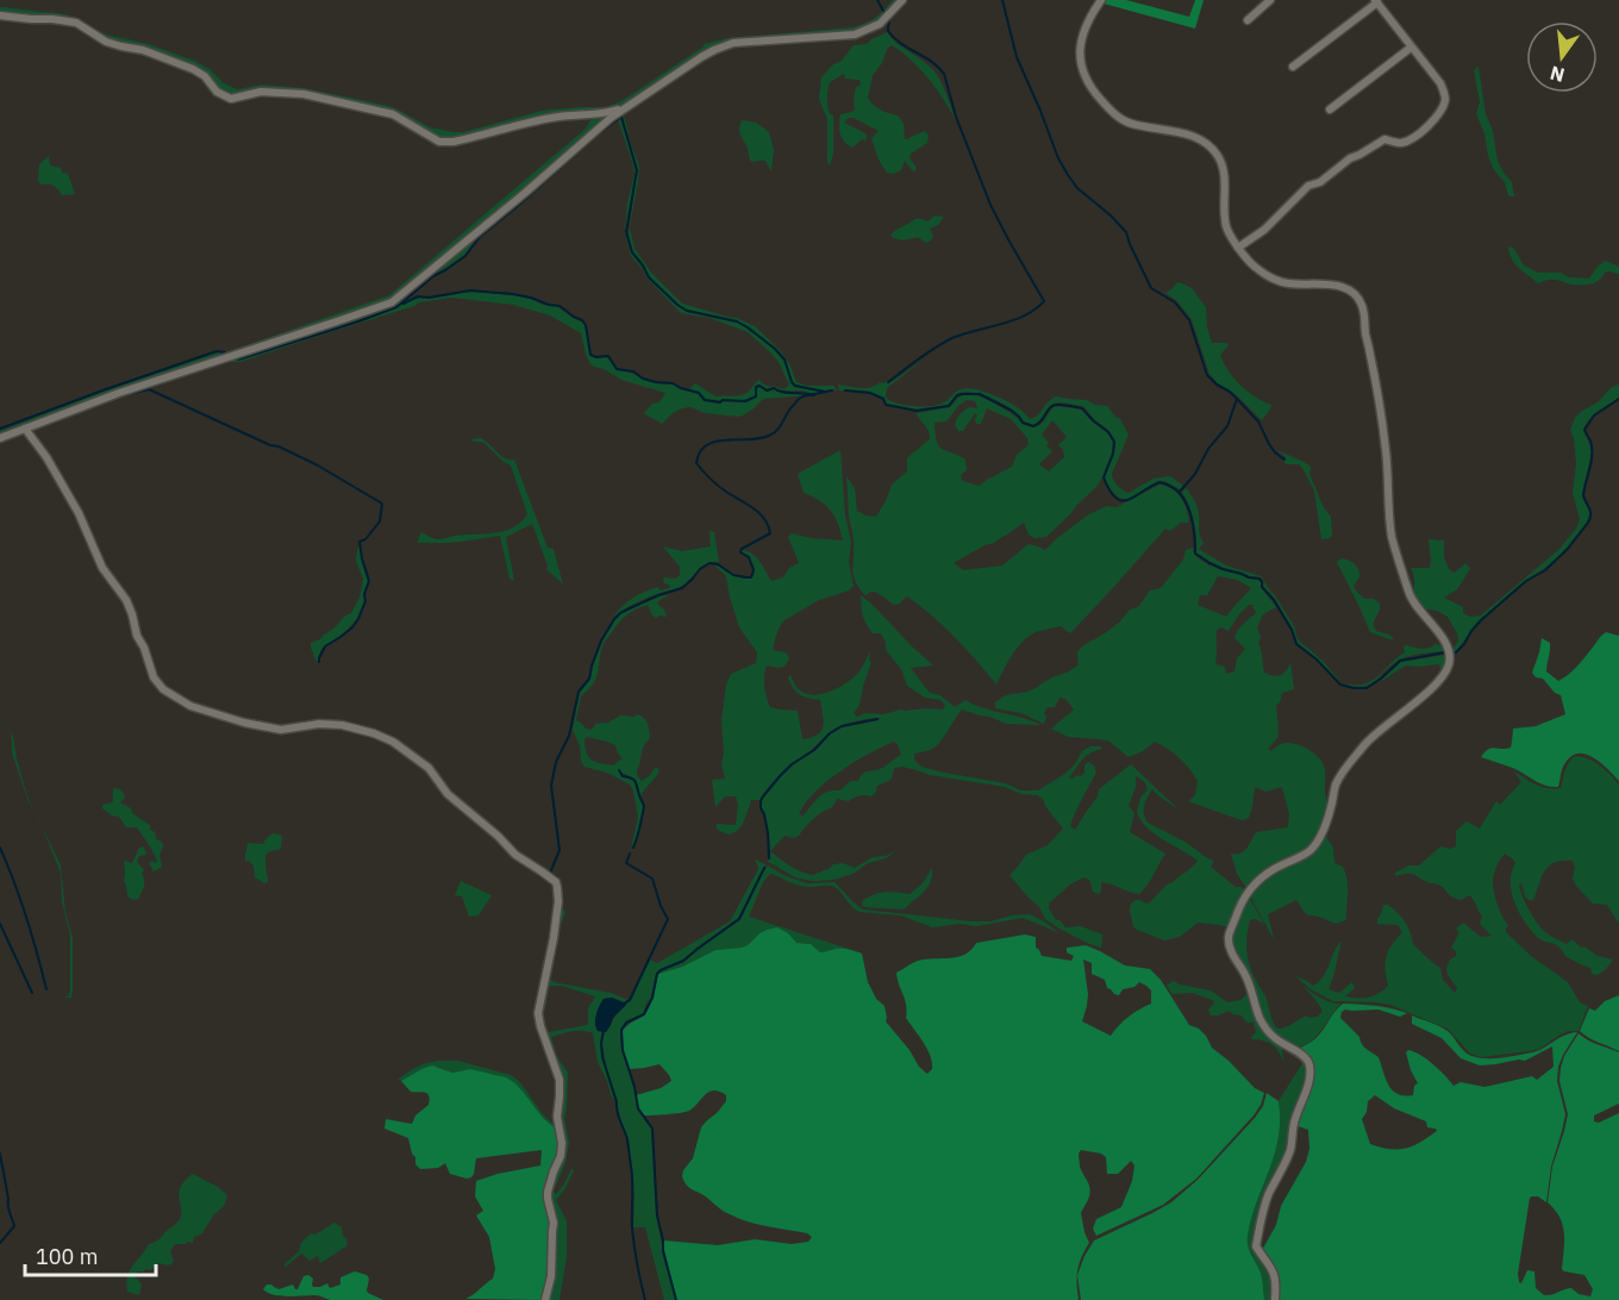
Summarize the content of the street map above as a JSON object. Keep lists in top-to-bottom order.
{
  "scale_bar": "100 m",
  "north": "bottom"
}
